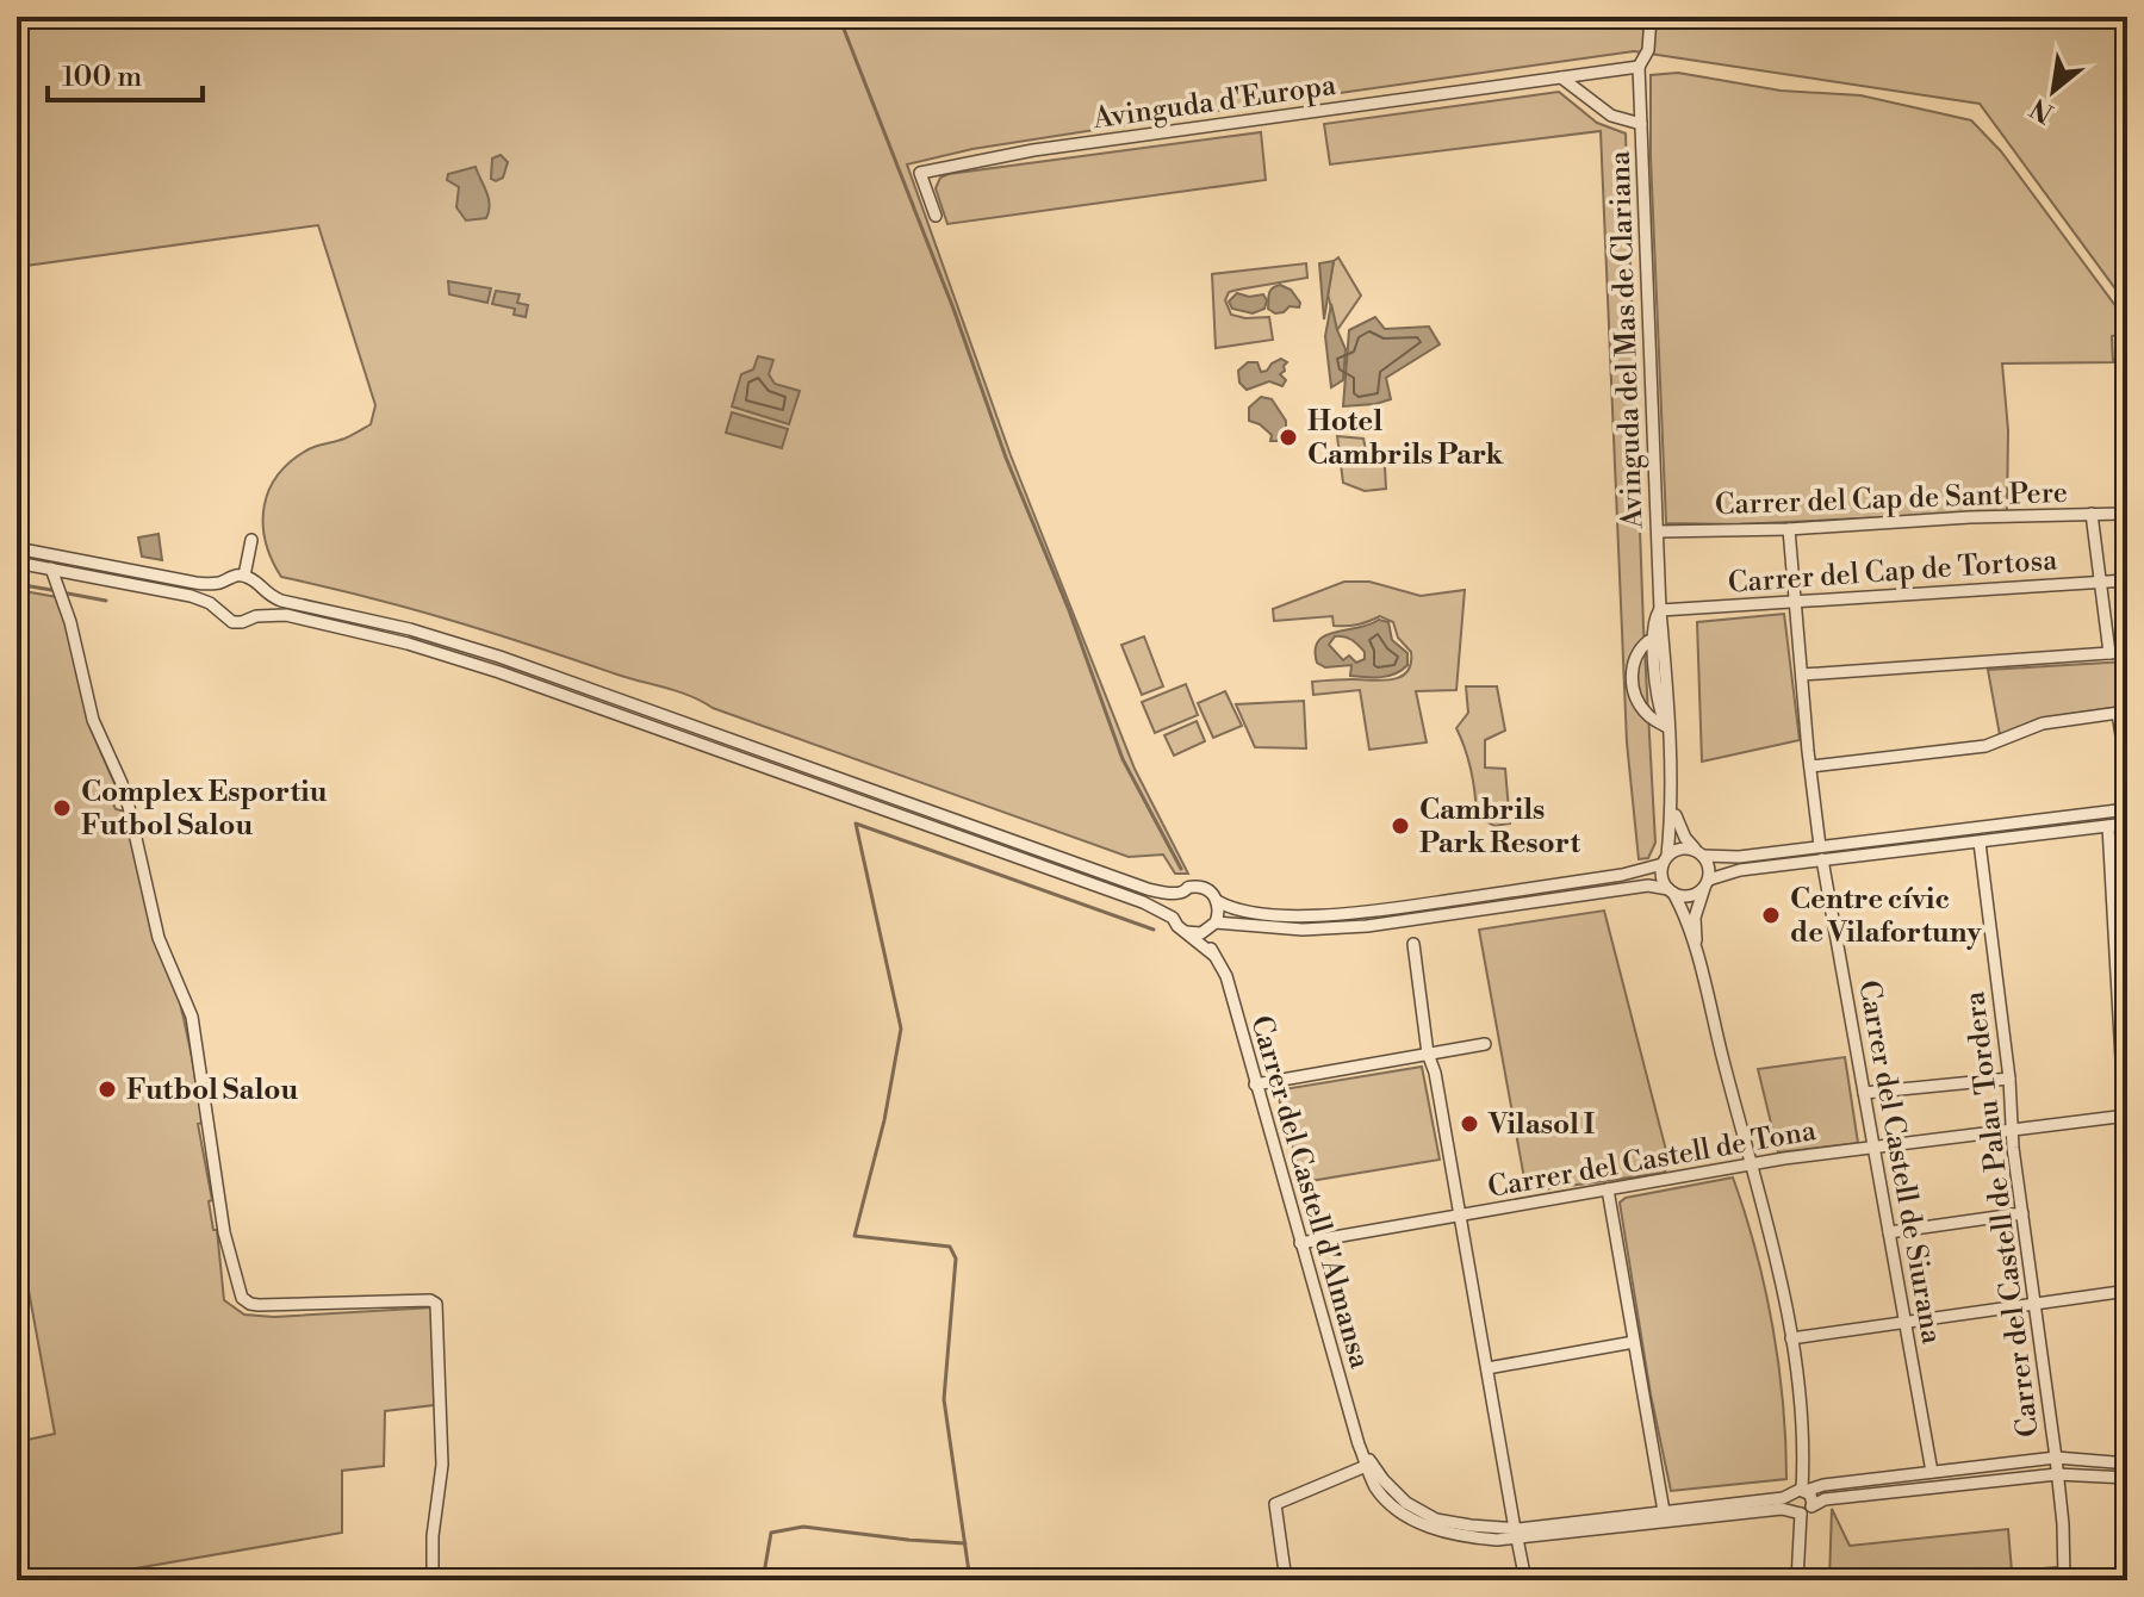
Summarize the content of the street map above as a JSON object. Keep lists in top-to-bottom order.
{
  "streets": {
    "street": [
      "Avinguda d'Europa",
      "Avinguda del Mas de Clariana",
      "Carrer del Cap de Sant Pere",
      "Carrer del Cap de Tortosa",
      "Carrer del Castell de Tona",
      "Carrer del Castell de Siurana",
      "Carrer del Castell d'Almansa",
      "Carrer del Castell de Palau Tordera"
    ]
  },
  "crossings": [
    ["Avinguda d'Europa", "Avinguda del Mas de Clariana"],
    ["Avinguda del Mas de Clariana", "Carrer del Cap de Sant Pere"],
    ["Avinguda del Mas de Clariana", "Carrer del Cap de Tortosa"],
    ["Carrer del Cap de Sant Pere", "Carrer del Castell de Siurana"],
    ["Carrer del Cap de Tortosa", "Carrer del Castell de Siurana"],
    ["Carrer del Castell de Tona", "Carrer del Castell de Siurana"],
    ["Carrer del Castell de Tona", "Carrer del Castell d'Almansa"],
    ["Carrer del Castell de Tona", "Carrer del Castell de Palau Tordera"],
    ["Carrer del Castell de Siurana", "Carrer del Castell d'Almansa"],
    ["Carrer del Castell d'Almansa", "Carrer del Castell de Palau Tordera"]
  ],
  "places": [
    "Hotel Cambrils Park",
    "Complex Esportiu Futbol Salou",
    "Cambrils Park Resort",
    "Centre cívic de Vilafortuny",
    "Futbol Salou",
    "Vilasol I"
  ],
  "scale_bar": "100 m",
  "north": "bottom left"
}
